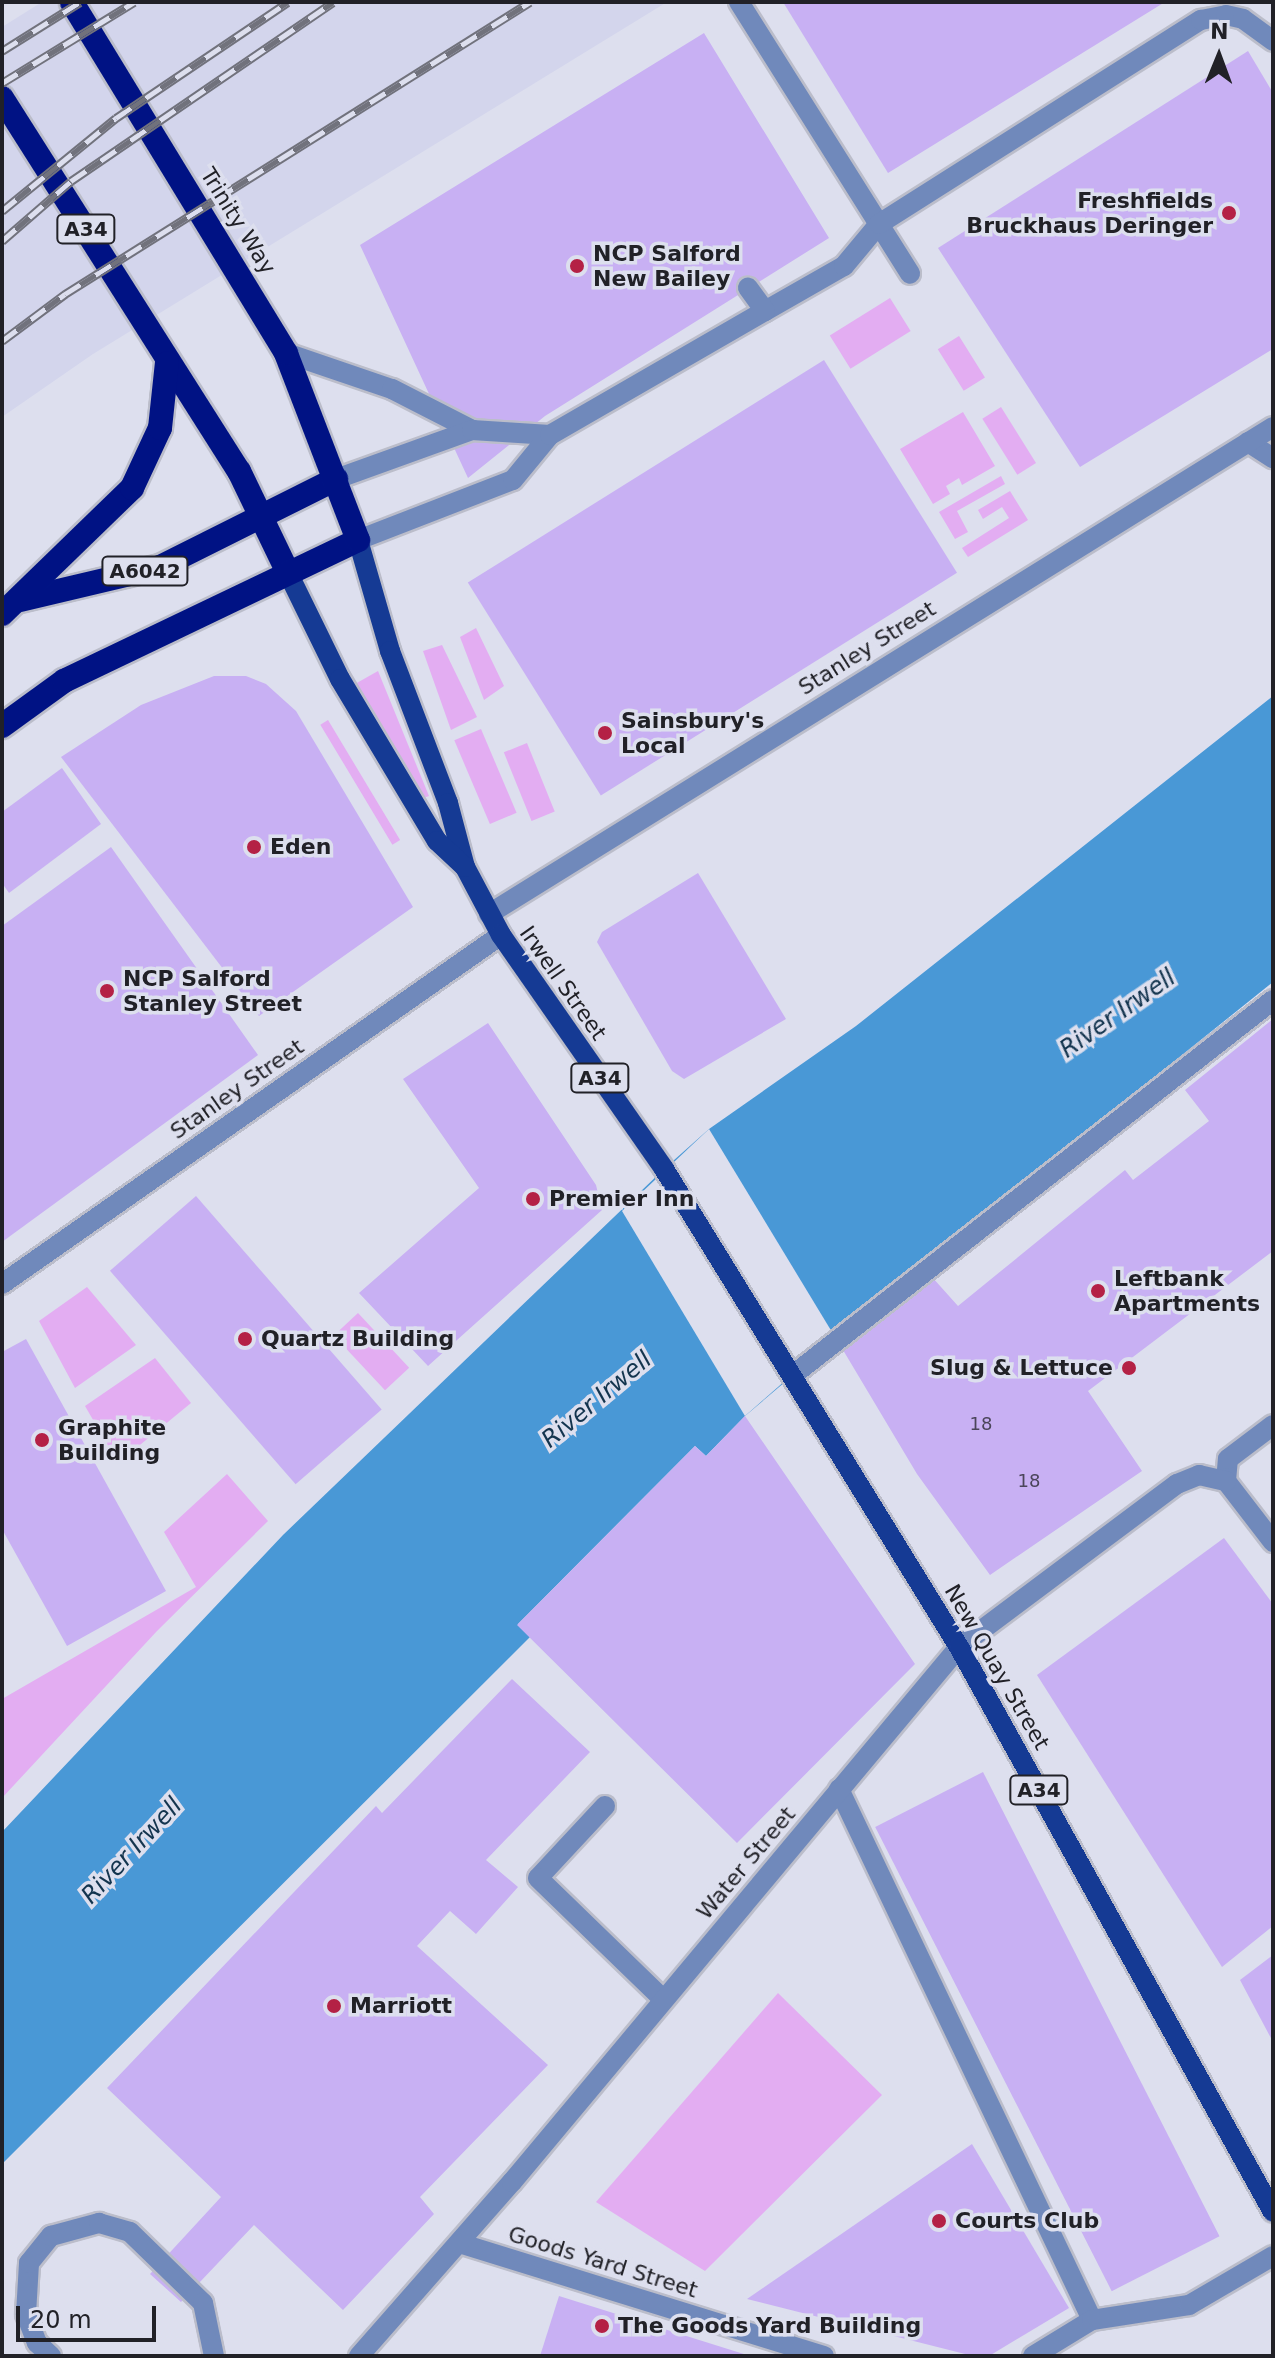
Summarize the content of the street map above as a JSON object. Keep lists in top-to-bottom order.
{
  "streets": {
    "highway": ["Trinity Way", "A34", "A6042"],
    "main road": ["Irwell Street", "New Quay Street"],
    "street": ["Stanley Street", "Water Street", "Goods Yard Street"]
  },
  "crossings": [
    ["Trinity Way", "A6042"],
    ["Trinity Way", "Irwell Street"],
    ["A34", "A6042"],
    ["A34", "Irwell Street"],
    ["A6042", "Irwell Street"],
    ["Stanley Street", "Irwell Street"],
    ["Irwell Street", "New Quay Street"],
    ["New Quay Street", "Water Street"],
    ["Water Street", "Goods Yard Street"]
  ],
  "water": ["River Irwell"],
  "places": [
    "Freshfields Bruckhaus Deringer",
    "NCP Salford New Bailey",
    "Sainsbury's Local",
    "Eden",
    "NCP Salford Stanley Street",
    "Premier Inn",
    "Leftbank Apartments",
    "Quartz Building",
    "Slug & Lettuce",
    "Graphite Building",
    "Marriott",
    "Courts Club",
    "The Goods Yard Building"
  ],
  "house_numbers": ["18", "18"],
  "scale_bar": "20 m",
  "north": "top"
}
